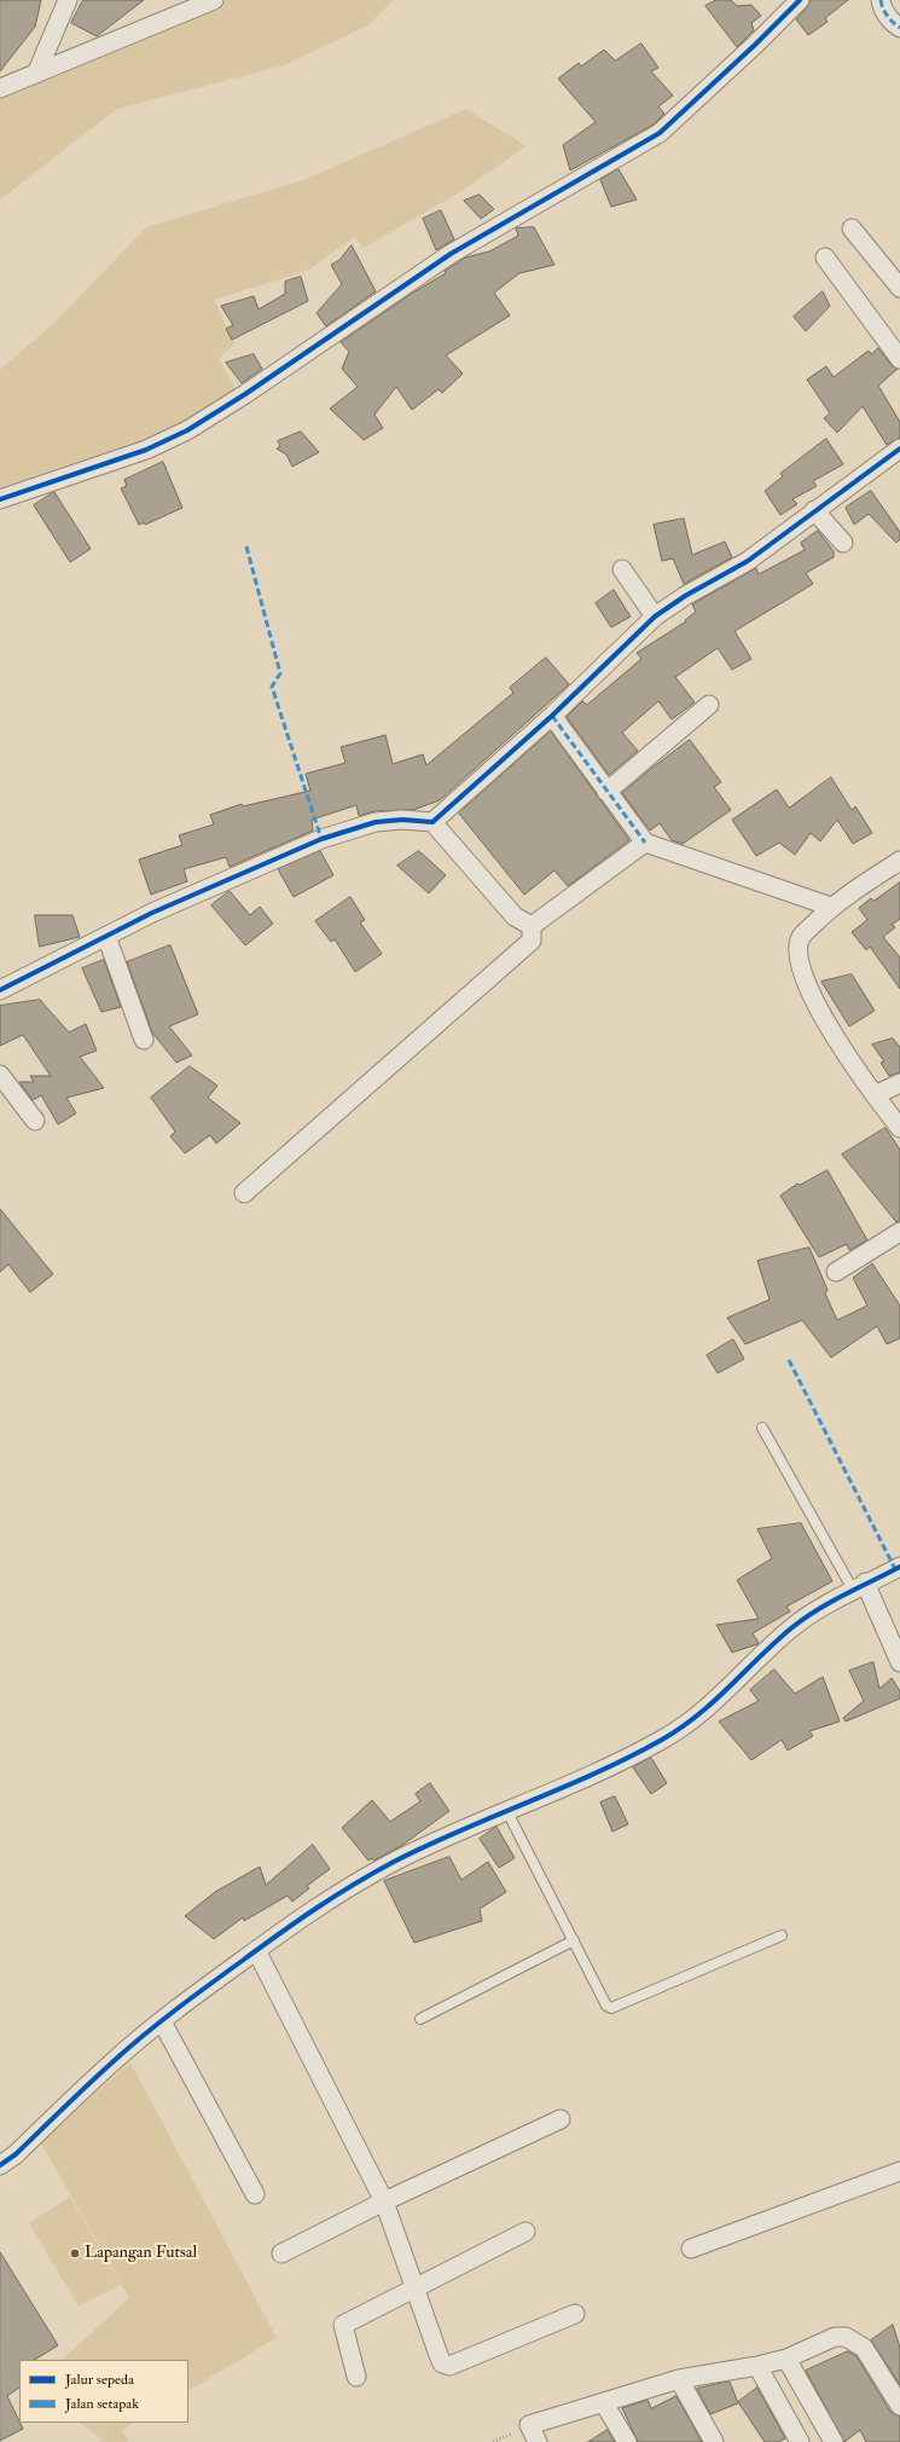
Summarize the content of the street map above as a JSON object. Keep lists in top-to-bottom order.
{
  "places": ["Lapangan Futsal"],
  "legend": ["Jalur sepeda", "Jalan setapak"]
}
